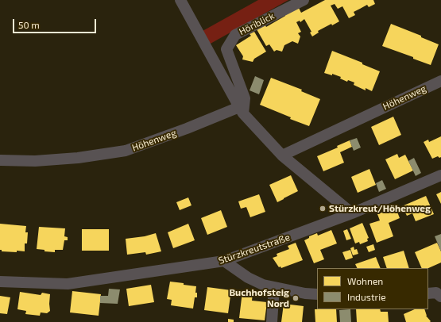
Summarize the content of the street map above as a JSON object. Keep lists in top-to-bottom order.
{
  "streets": {
    "street": ["Höriblick", "Höhenweg", "Stürzkreutstraße"]
  },
  "crossings": [
    ["Höriblick", "Höhenweg"]
  ],
  "places": ["Stürzkreut/Höhenweg", "Buchhofsteig Nord"],
  "legend": ["Wohnen", "Industrie"],
  "scale_bar": "50 m"
}
